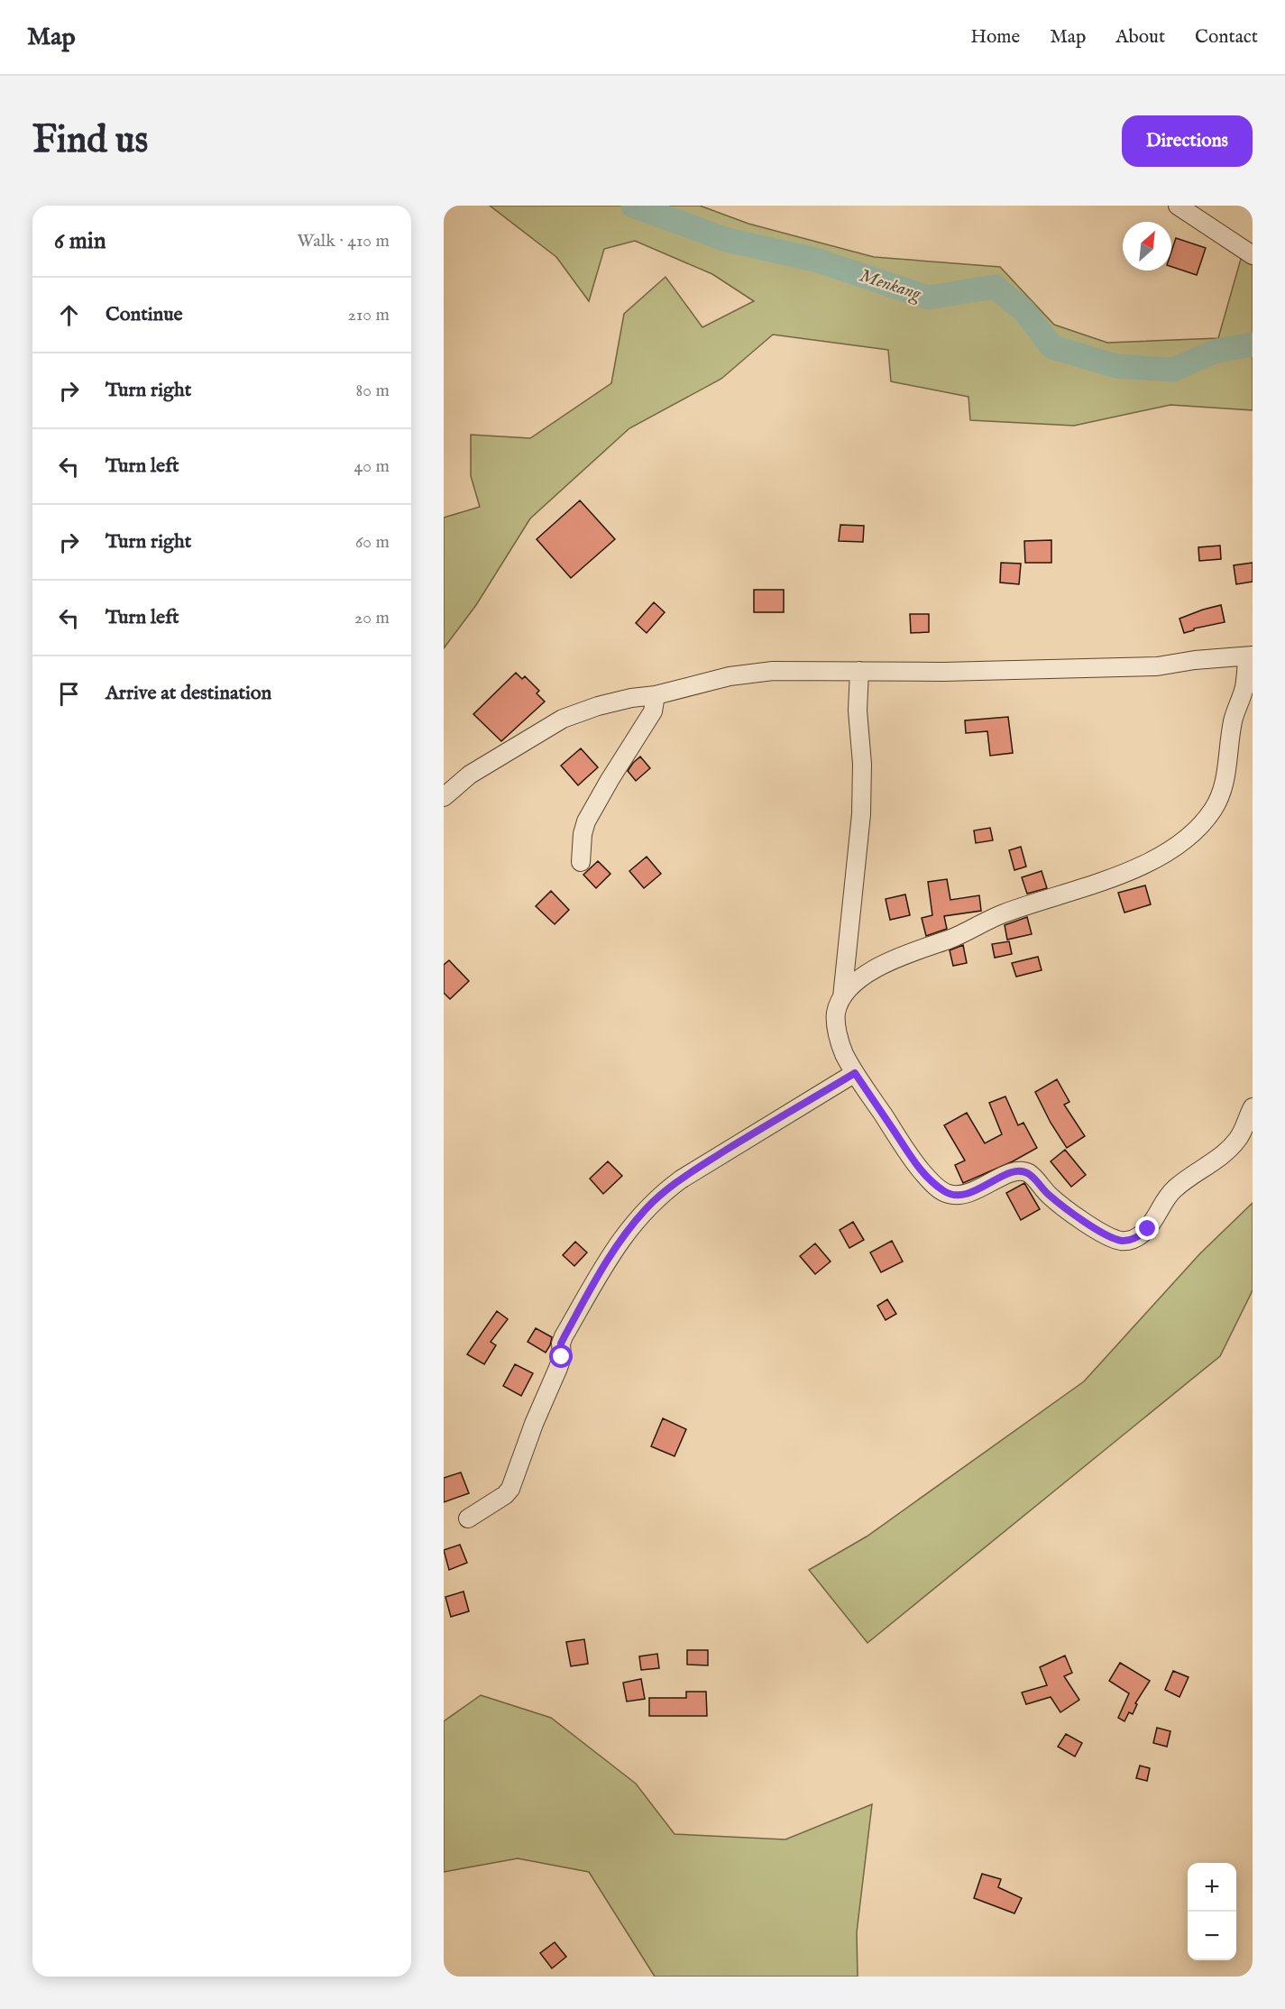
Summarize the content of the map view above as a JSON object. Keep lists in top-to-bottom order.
{
  "water": ["Menkang"],
  "north": "top right",
  "page": {
    "header": "Map",
    "nav": [
      "Home",
      "Map",
      "About",
      "Contact"
    ],
    "buttons": "Directions",
    "title": "Find us",
    "heading": ["6 min", "Walk · 410 m"],
    "list": [
      ["Continue", "210 m"],
      ["Turn right", "80 m"],
      ["Turn left", "40 m"],
      ["Turn right", "60 m"],
      ["Turn left", "20 m"],
      "Arrive at destination"
    ],
    "map_buttons": ["+", "−"]
  }
}
